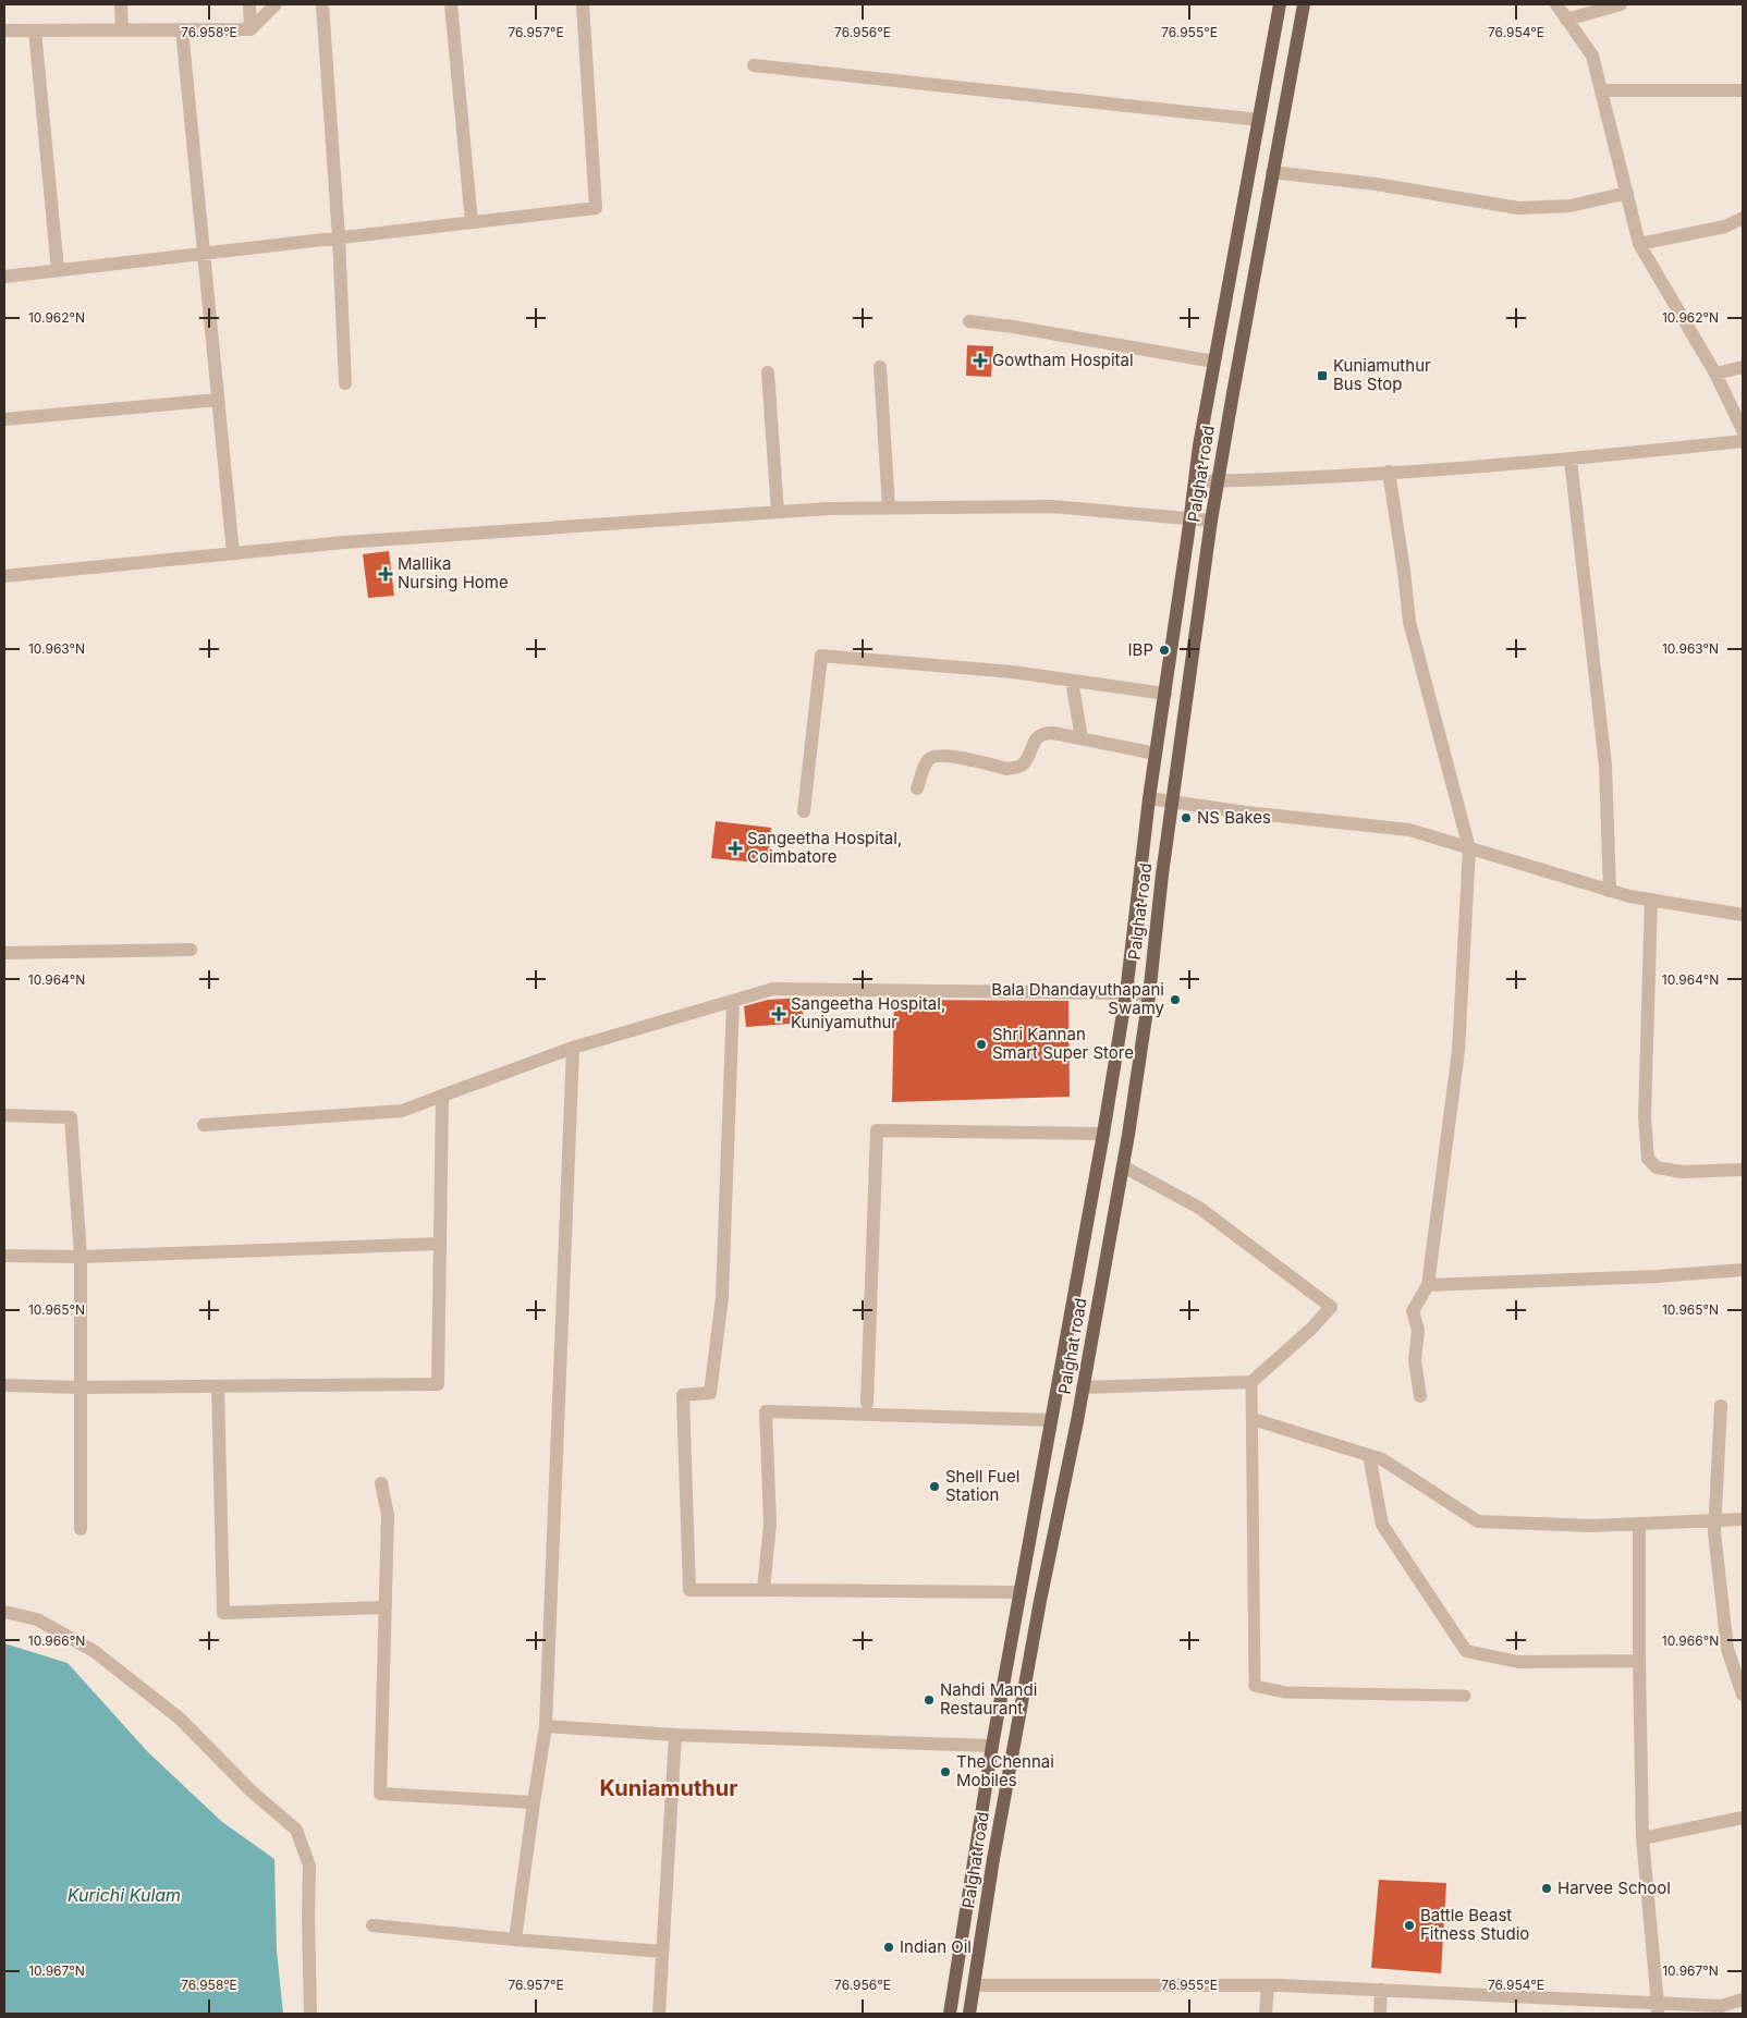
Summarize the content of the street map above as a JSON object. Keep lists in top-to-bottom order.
{
  "streets": {
    "main road": ["Palghat road"]
  },
  "districts": ["Kuniamuthur"],
  "water": ["Kurichi Kulam"],
  "places": {
    "health": [
      "Gowtham Hospital",
      "Mallika Nursing Home",
      "Sangeetha Hospital, Coimbatore",
      "Sangeetha Hospital, Kuniyamuthur"
    ],
    "transit": ["Kuniamuthur Bus Stop"],
    "other": [
      "IBP",
      "NS Bakes",
      "Bala Dhandayuthapani Swamy",
      "Shri Kannan Smart Super Store",
      "Shell Fuel Station",
      "Nahdi Mandi Restaurant",
      "The Chennai Mobiles",
      "Harvee School",
      "Battle Beast Fitness Studio",
      "Indian Oil"
    ]
  },
  "coordinates": [
    "76.958°E",
    "76.957°E",
    "76.956°E",
    "76.955°E",
    "76.954°E",
    "10.962°N",
    "10.963°N",
    "10.964°N",
    "10.965°N",
    "10.966°N",
    "10.967°N"
  ]
}
